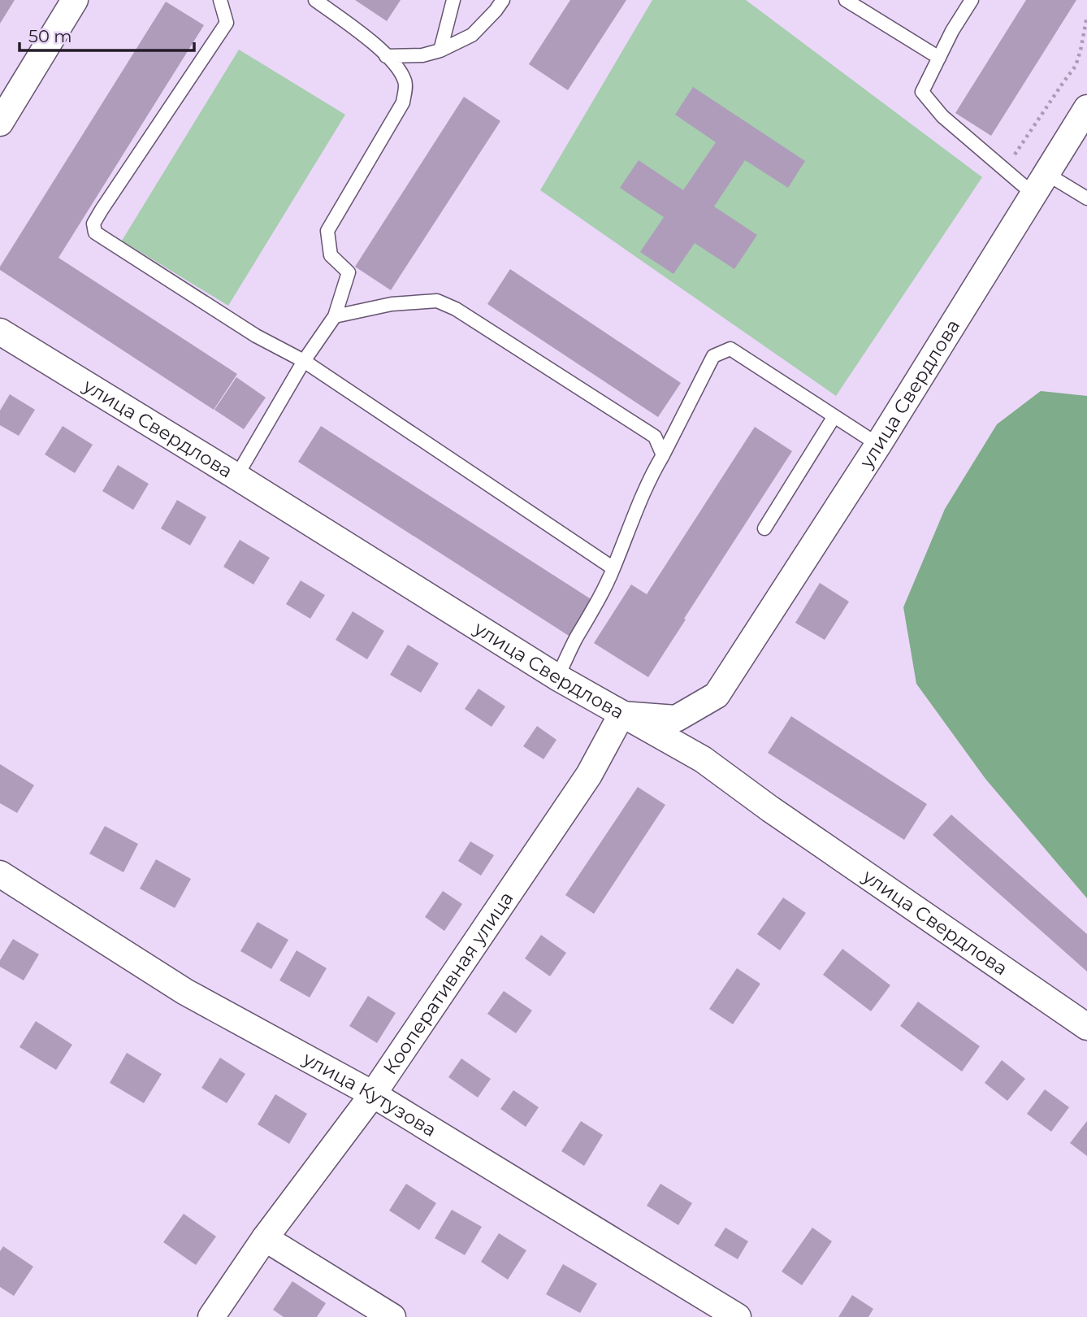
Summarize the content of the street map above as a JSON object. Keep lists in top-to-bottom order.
{
  "streets": {
    "street": ["улица Свердлова", "Кооперативная улица", "улица Кутузова"]
  },
  "crossings": [
    ["улица Свердлова", "Кооперативная улица"],
    ["Кооперативная улица", "улица Кутузова"]
  ],
  "scale_bar": "50 m"
}
